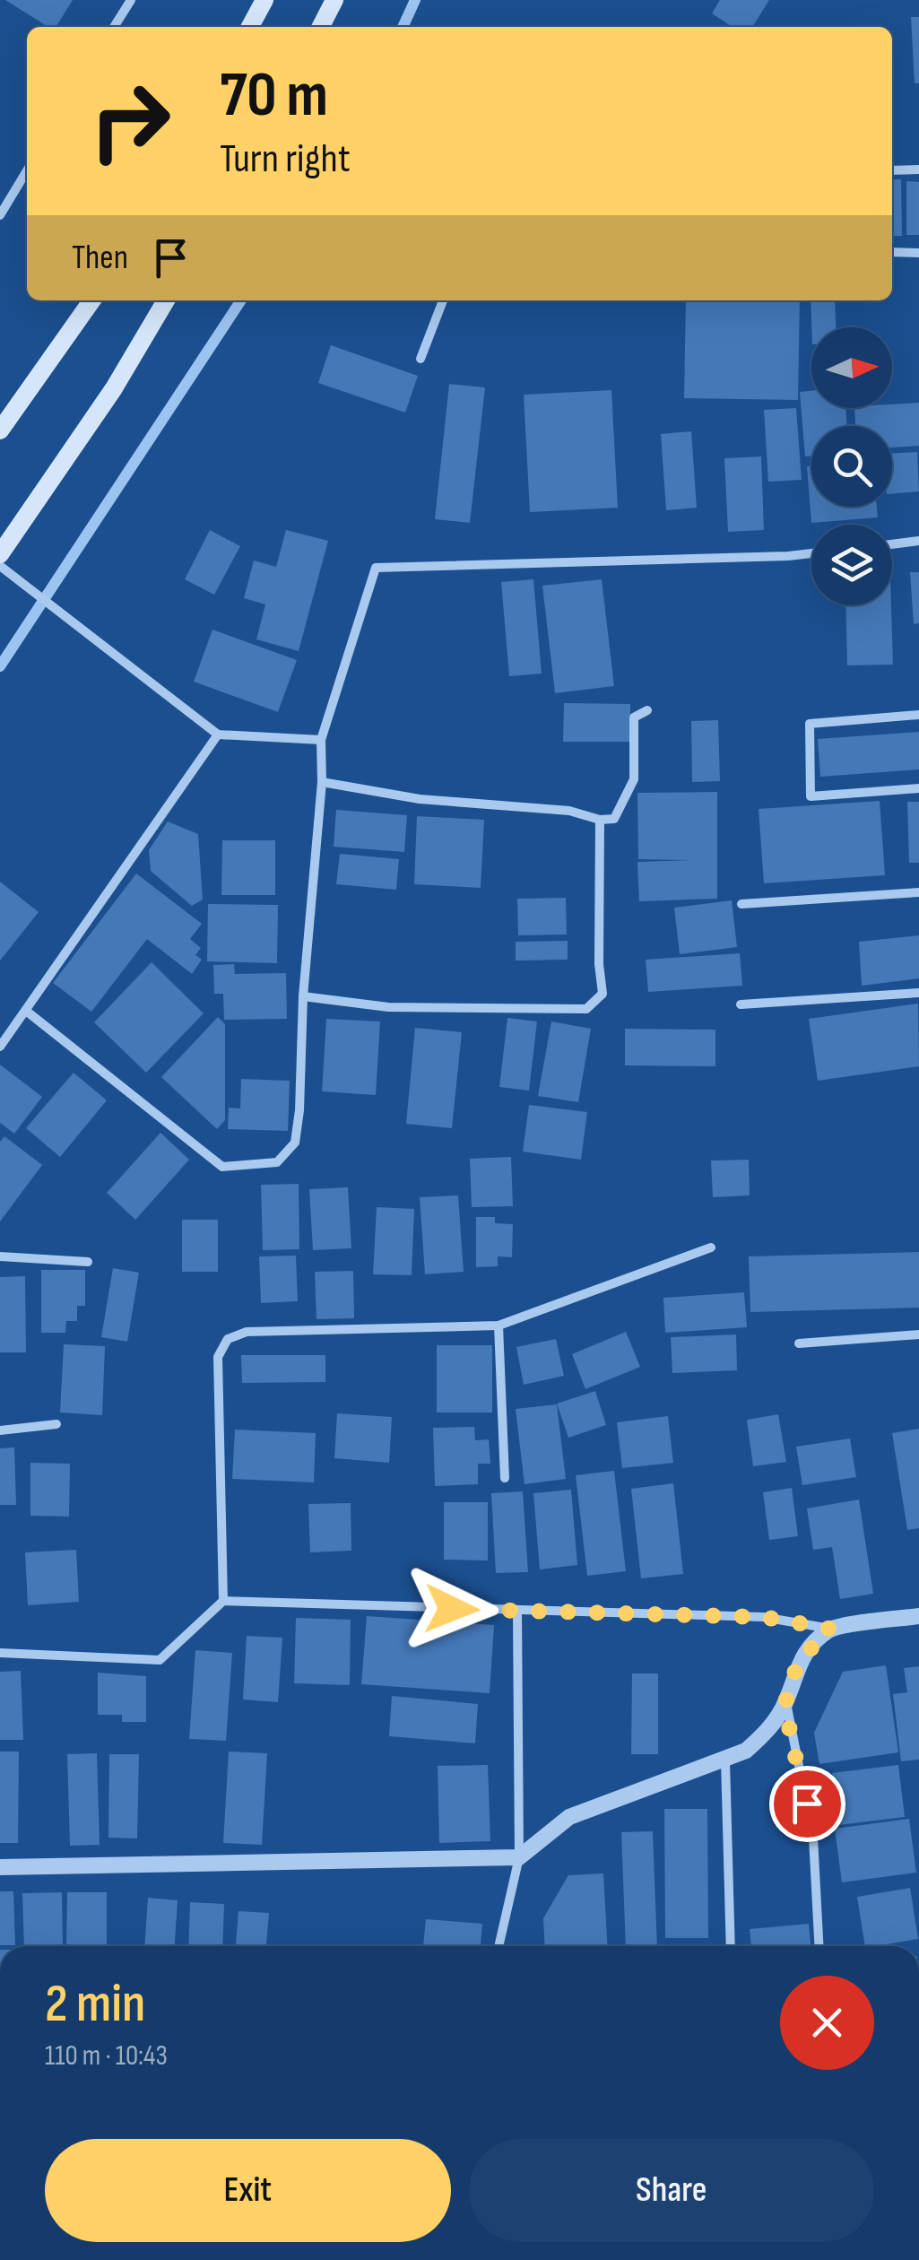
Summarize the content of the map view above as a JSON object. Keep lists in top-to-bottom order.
{
  "north": "right",
  "page": {
    "turn": ["70 m", "Turn right"],
    "then": "Then",
    "heading": ["2 min", "110 m · 10:43"],
    "buttons": ["Exit", "Share"]
  }
}
